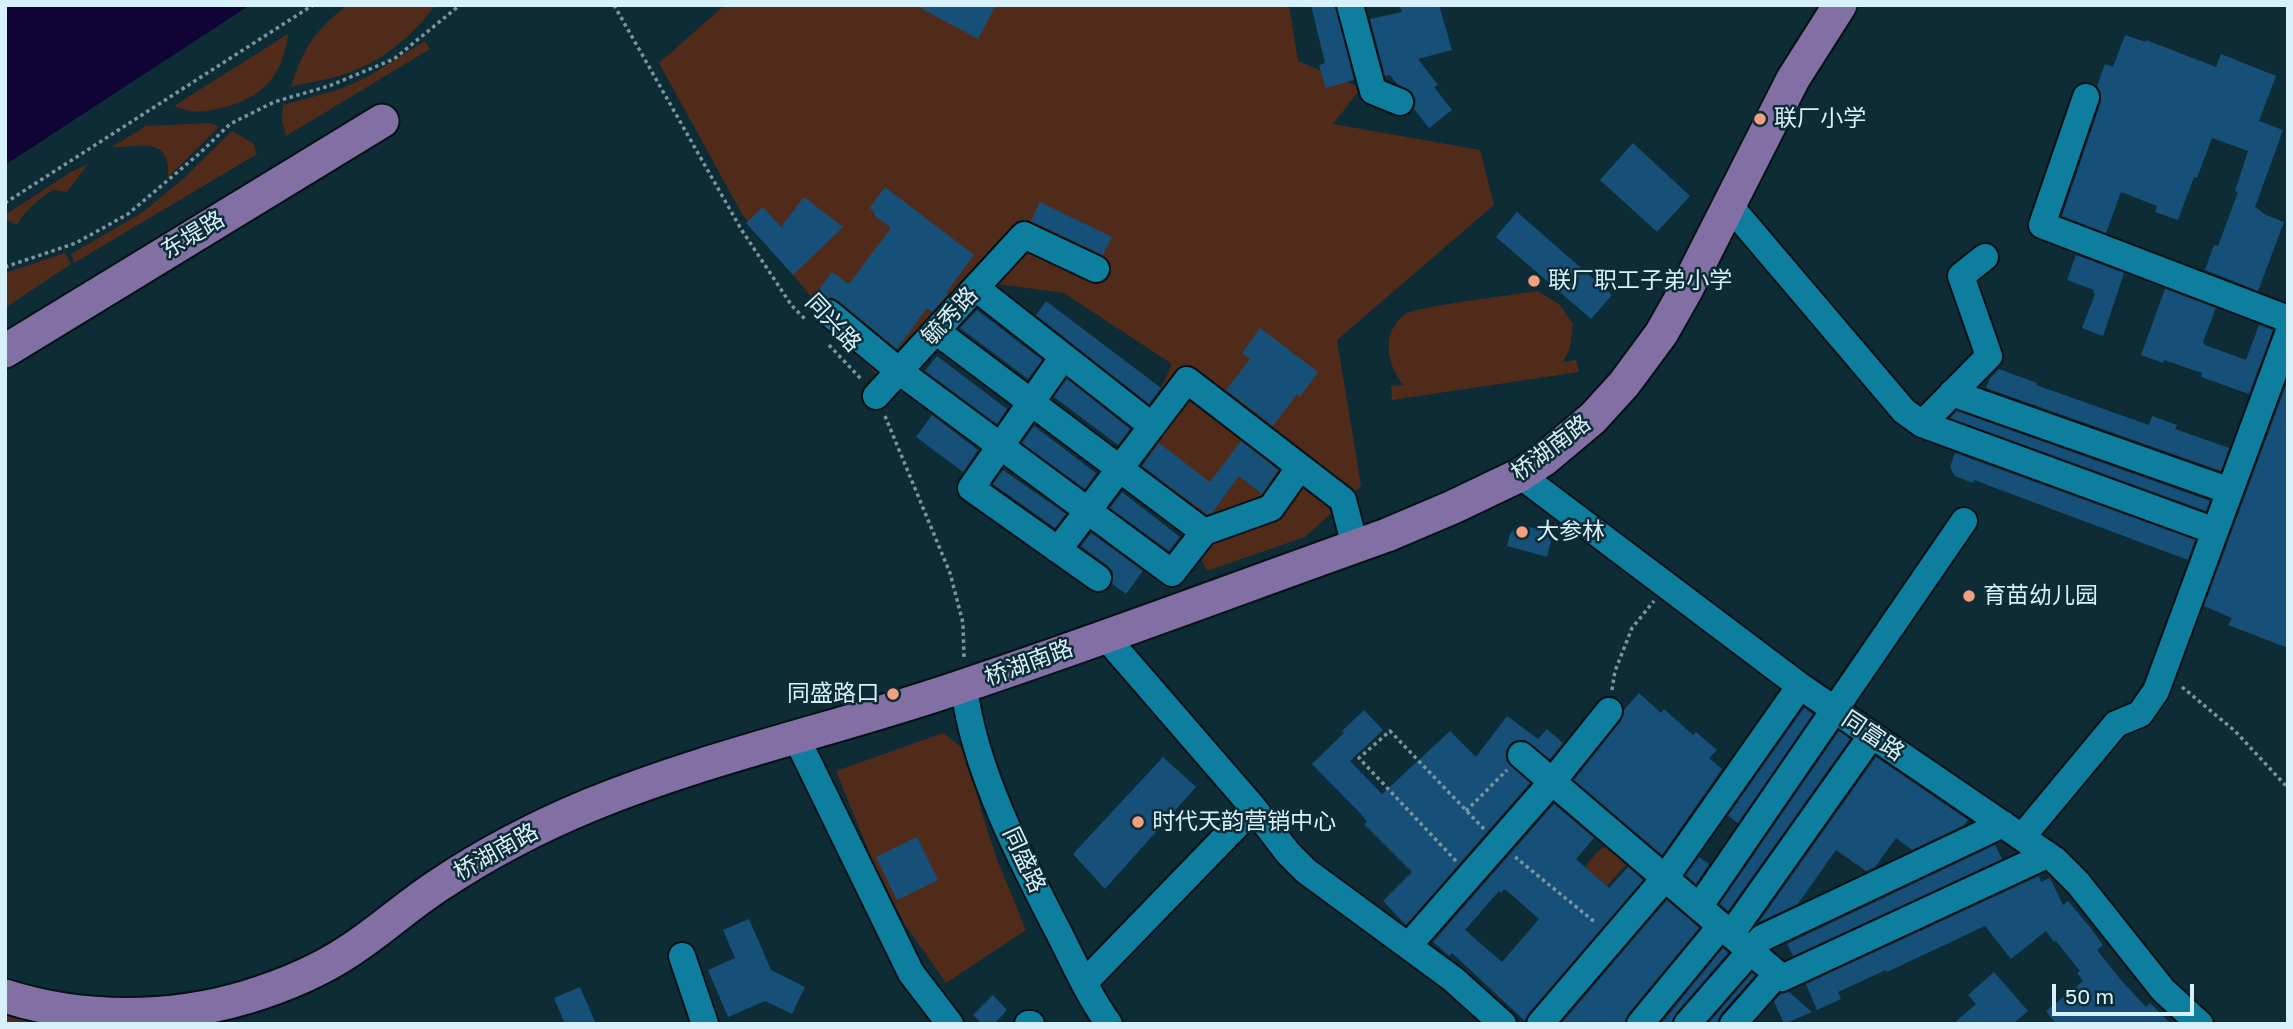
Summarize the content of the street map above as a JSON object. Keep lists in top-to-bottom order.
{
  "streets": {
    "main road": ["东堤路", "桥湖南路"],
    "street": ["毓秀路", "同富路", "同盛路"],
    "path": ["同兴路"]
  },
  "crossings": [
    ["毓秀路", "同兴路"],
    ["同兴路", "桥湖南路"],
    ["同兴路", "同盛路"],
    ["桥湖南路", "同富路"],
    ["桥湖南路", "同盛路"]
  ],
  "places": [
    "联厂小学",
    "联厂职工子弟小学",
    "大参林",
    "育苗幼儿园",
    "同盛路口",
    "时代天韵营销中心"
  ],
  "scale_bar": "50 m"
}
